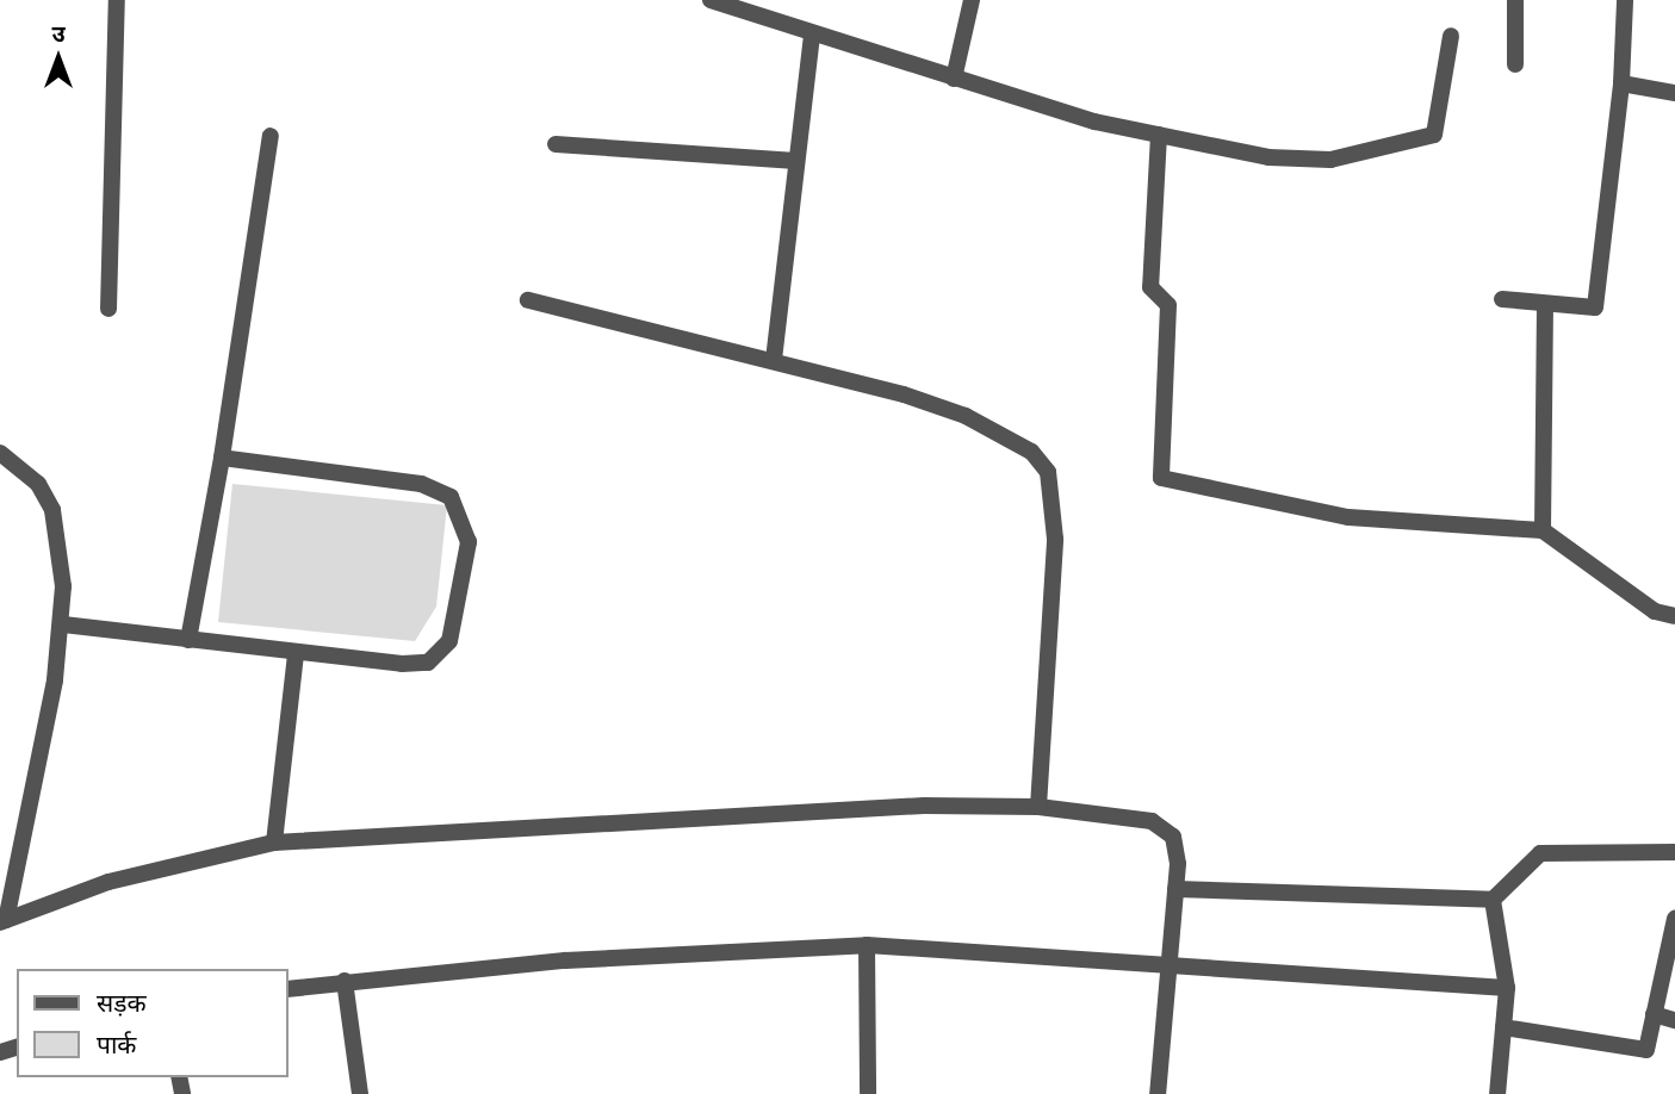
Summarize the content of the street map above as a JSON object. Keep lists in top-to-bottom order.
{
  "legend": ["सड़क", "पार्क"],
  "north": "top"
}
